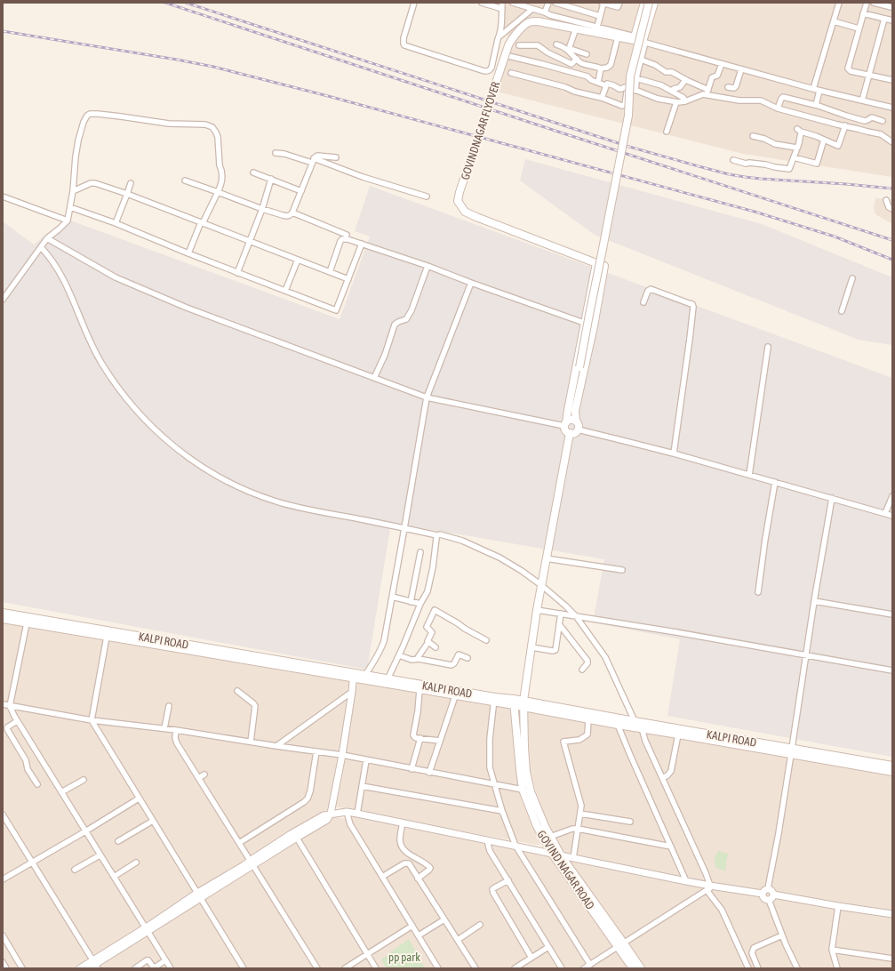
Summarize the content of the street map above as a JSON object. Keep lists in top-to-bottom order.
{
  "streets": {
    "main road": ["GOVINDNAGAR FLYOVER", "KALPI ROAD", "GOVIND NAGAR ROAD"]
  },
  "crossings": [
    ["KALPI ROAD", "GOVIND NAGAR ROAD"]
  ],
  "parks": ["pp park"]
}
